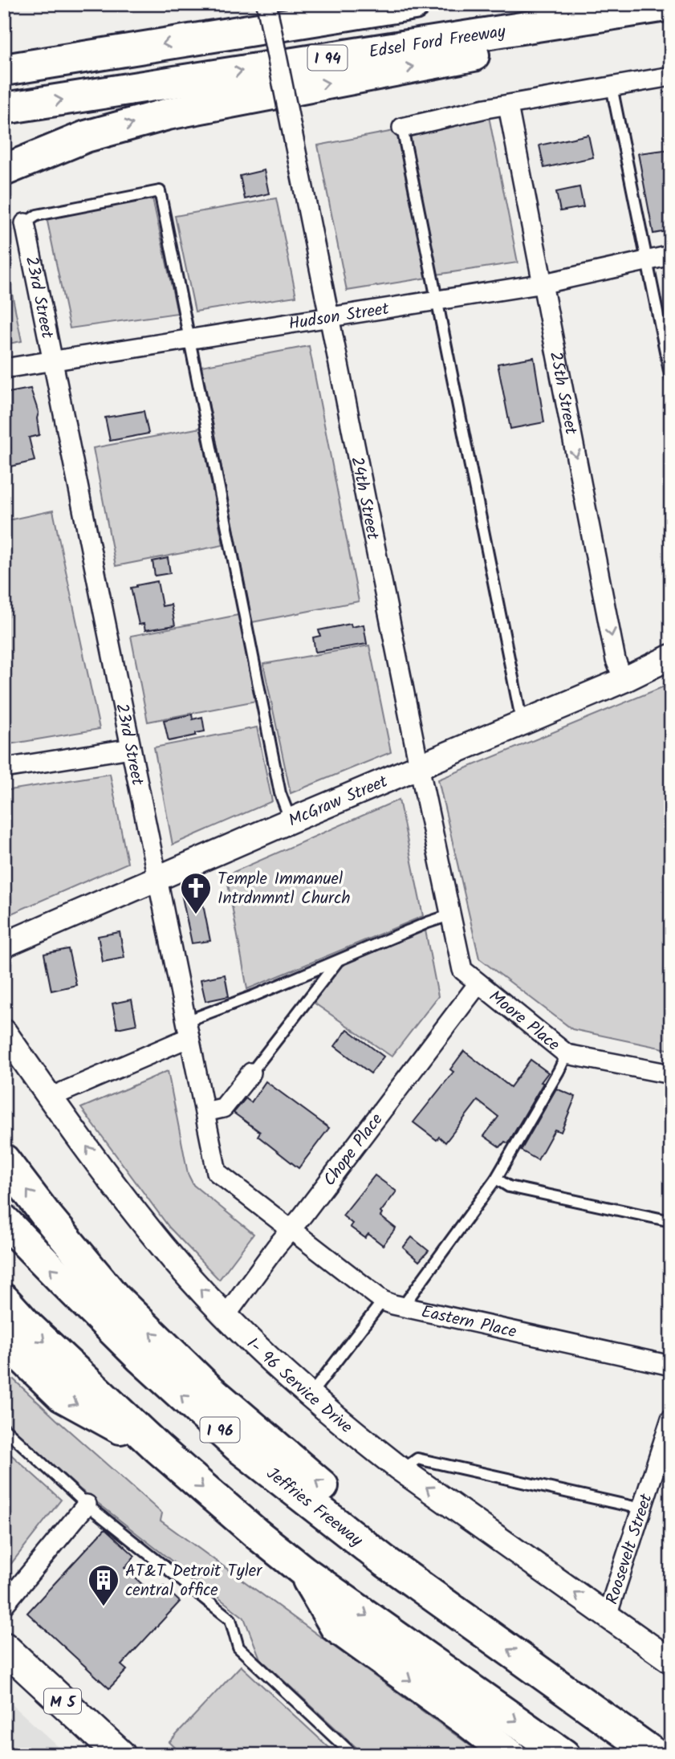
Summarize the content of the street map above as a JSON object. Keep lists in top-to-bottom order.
{
  "streets": {
    "highway": [
      "Edsel Ford Freeway",
      "I 94",
      "I 96",
      "Jeffries Freeway"
    ],
    "main road": ["M 5"],
    "street": [
      "23rd Street",
      "Hudson Street",
      "25th Street",
      "24th Street",
      "McGraw Street",
      "Moore Place",
      "Chope Place",
      "Eastern Place",
      "I- 96 Service Drive",
      "Roosevelt Street"
    ]
  },
  "crossings": [
    ["23rd Street", "Hudson Street"],
    ["23rd Street", "McGraw Street"],
    ["23rd Street", "Chope Place"],
    ["23rd Street", "Eastern Place"],
    ["Hudson Street", "25th Street"],
    ["Hudson Street", "24th Street"],
    ["25th Street", "McGraw Street"],
    ["24th Street", "McGraw Street"],
    ["24th Street", "Moore Place"],
    ["24th Street", "Chope Place"],
    ["Moore Place", "Chope Place"],
    ["Chope Place", "Eastern Place"],
    ["Chope Place", "I- 96 Service Drive"],
    ["I- 96 Service Drive", "Roosevelt Street"]
  ],
  "one_way": ["25th Street", "I- 96 Service Drive"],
  "places": {
    "church": ["Temple Immanuel Intrdnmntl Church"],
    "building": ["AT&T Detroit Tyler central office"]
  }
}
